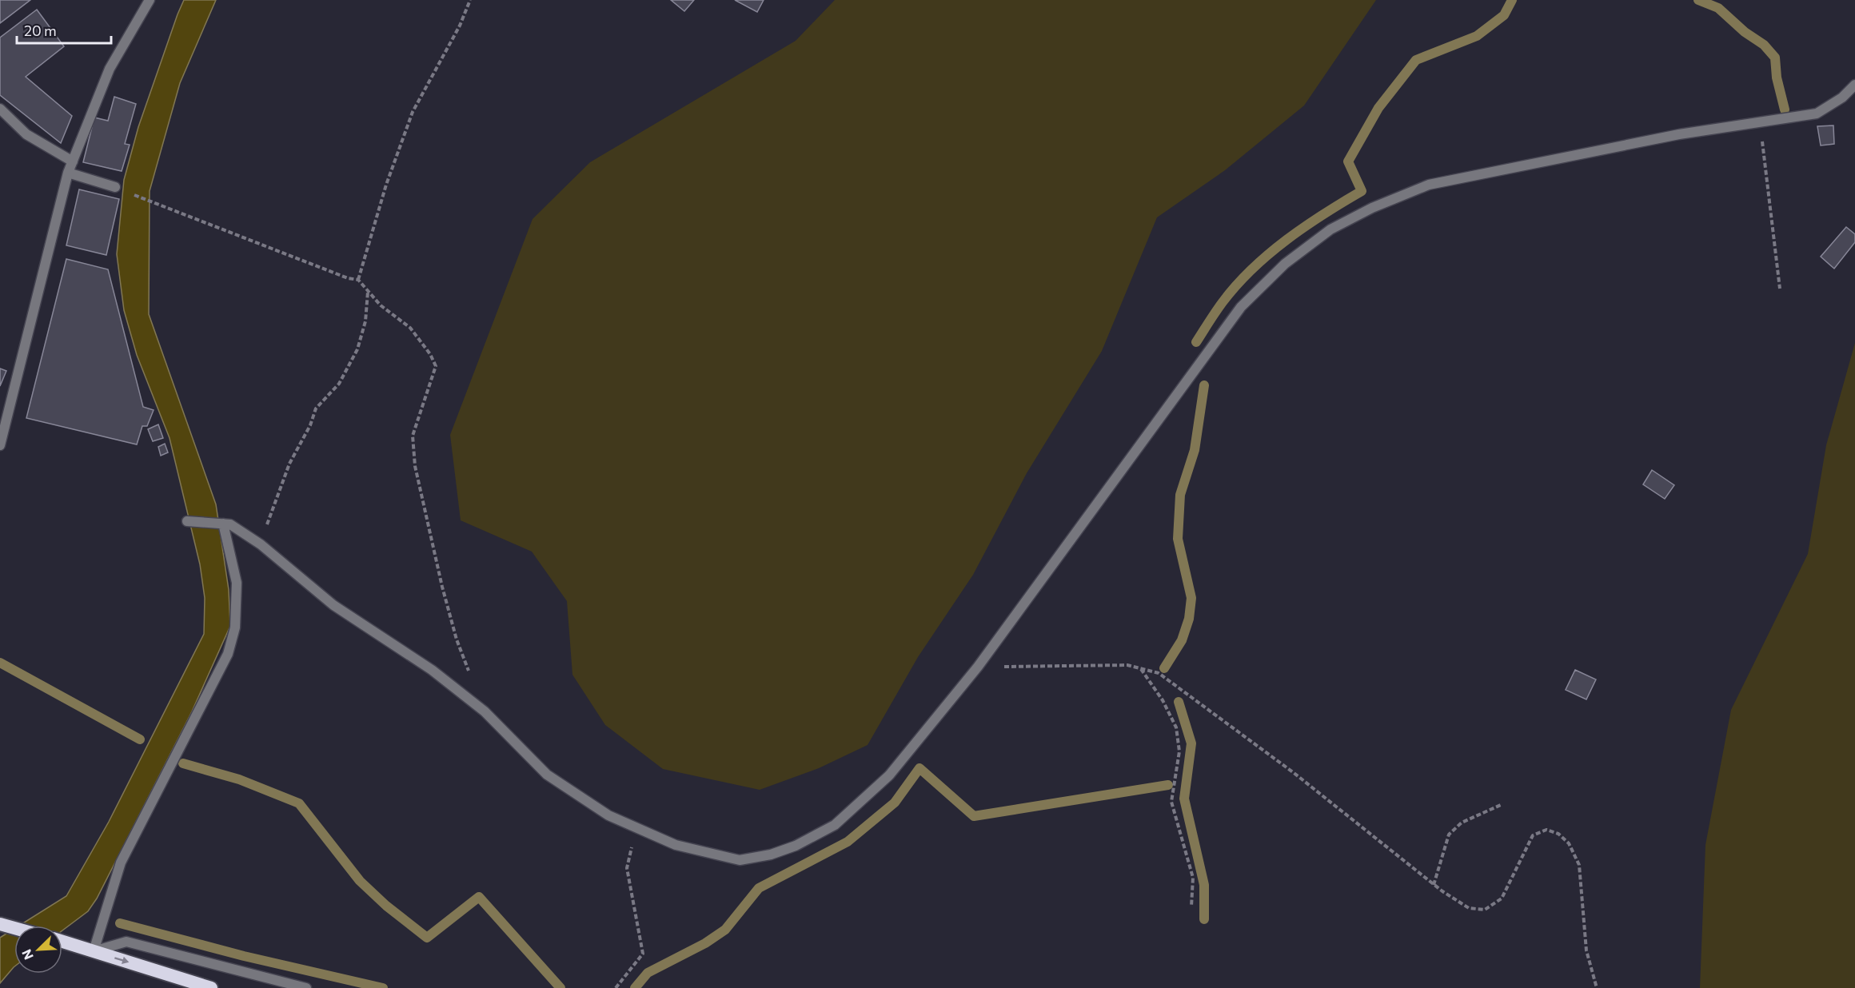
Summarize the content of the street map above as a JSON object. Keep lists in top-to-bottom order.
{
  "scale_bar": "20 m",
  "north": "bottom left"
}
